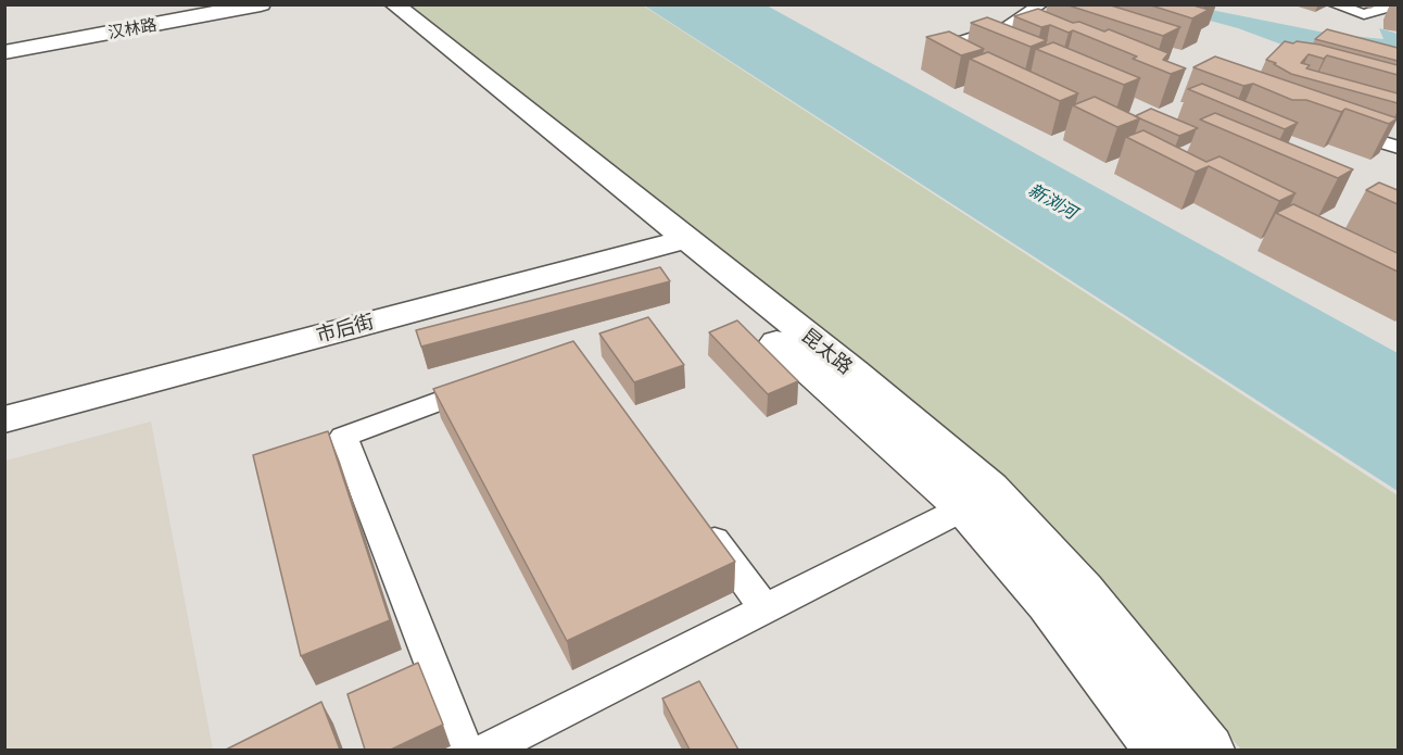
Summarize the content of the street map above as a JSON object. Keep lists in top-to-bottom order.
{
  "streets": {
    "main road": ["汉林路", "市后街", "昆太路"]
  },
  "crossings": [
    ["市后街", "昆太路"]
  ],
  "water": ["新浏河"]
}
